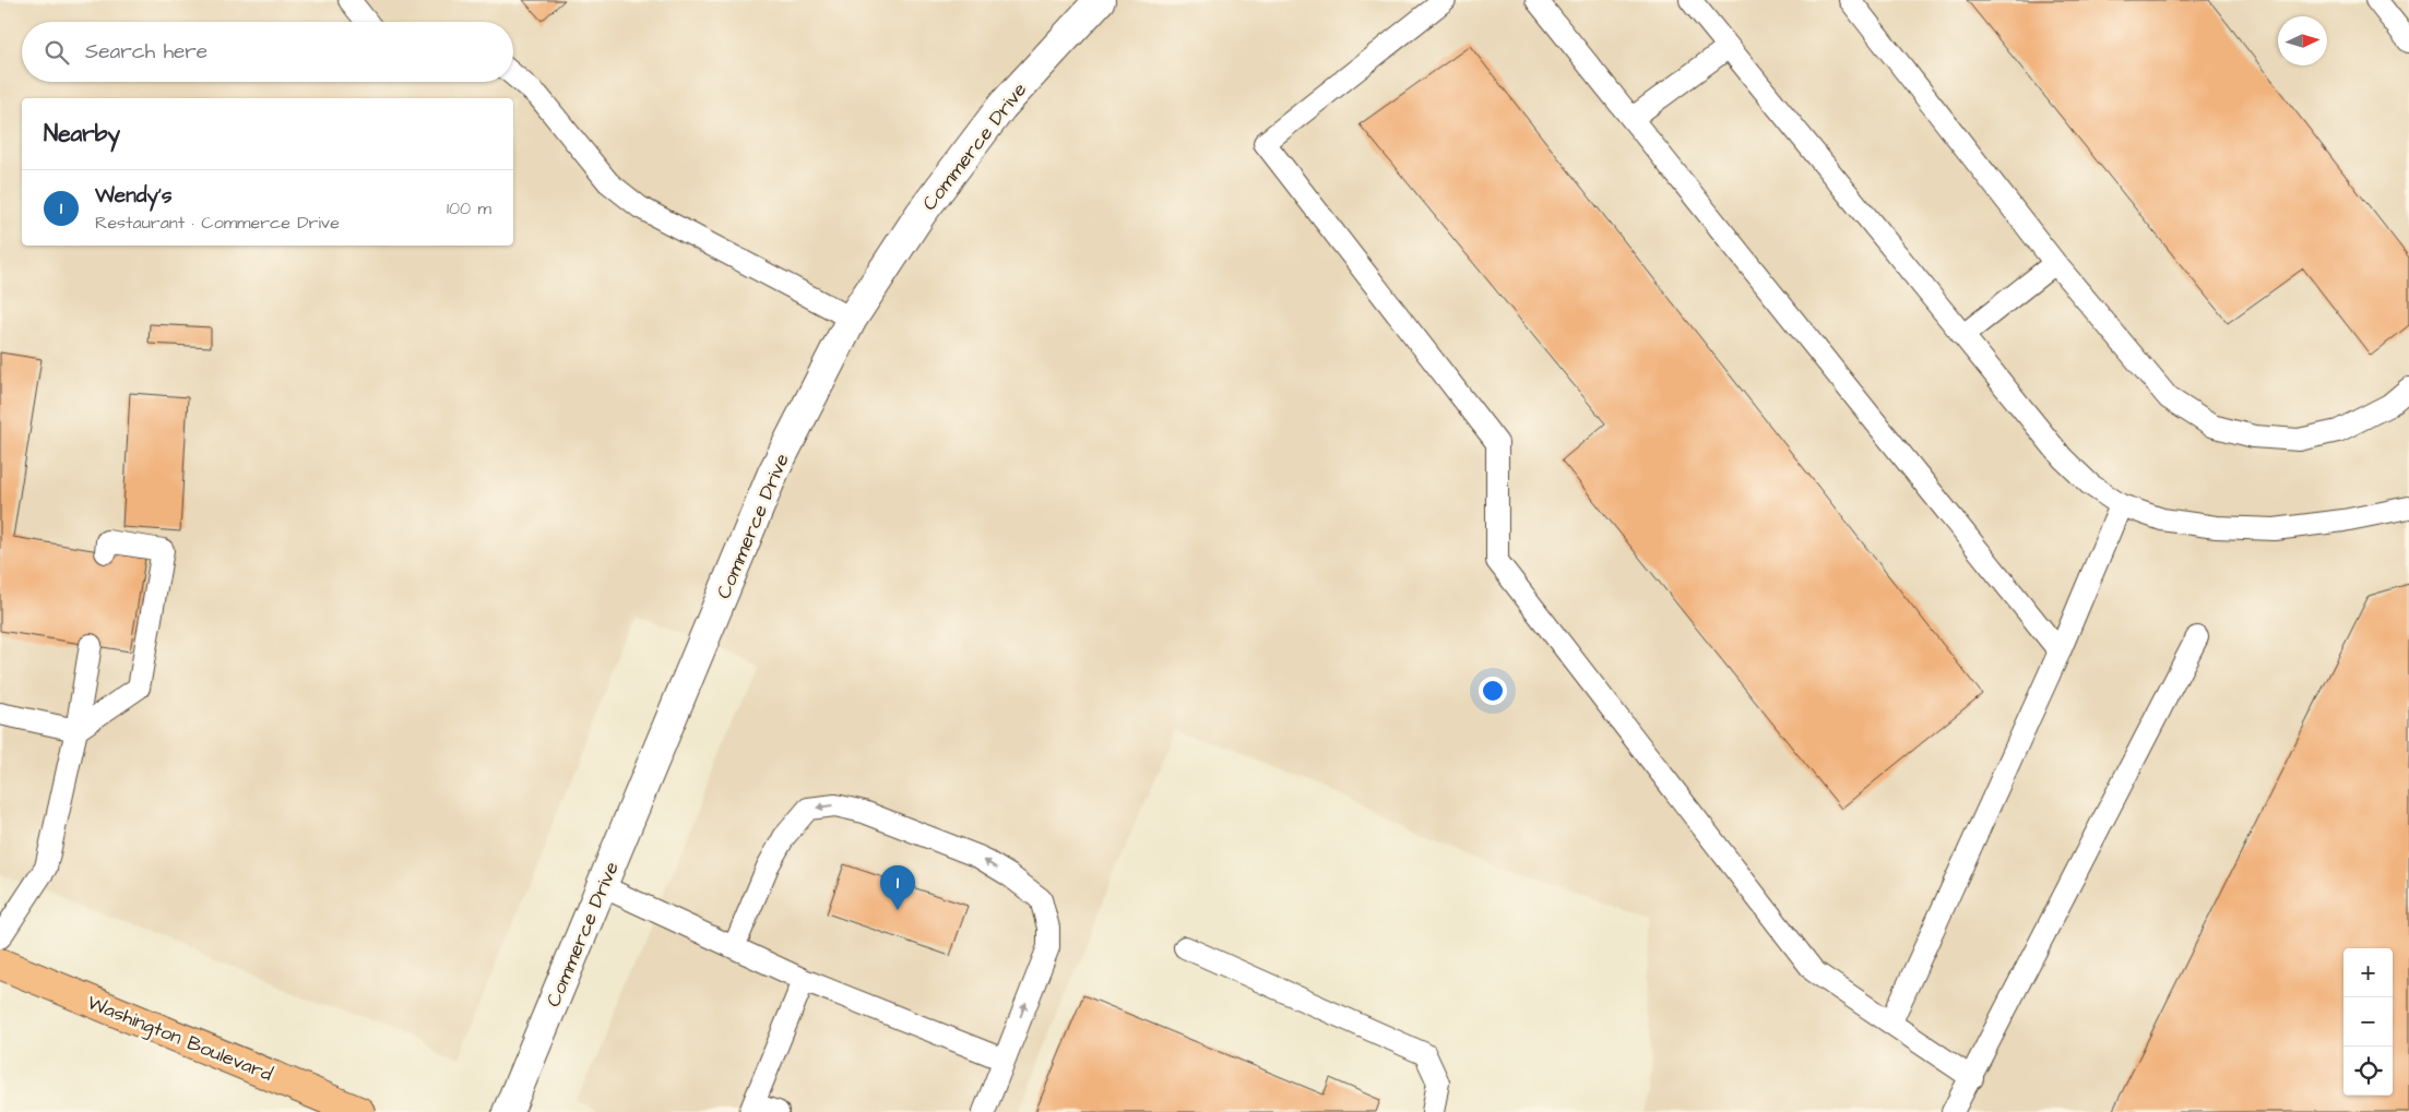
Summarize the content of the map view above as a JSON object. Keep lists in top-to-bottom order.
{
  "streets": {
    "main road": ["Washington Boulevard"],
    "street": ["Commerce Drive"]
  },
  "north": "right",
  "page": {
    "search": "Search here",
    "heading": "Nearby",
    "list": [
      {
        "mark": "1",
        "name": "Wendy's",
        "note": "Restaurant · Commerce Drive",
        "value": "100 m"
      }
    ],
    "pins": "1",
    "map_buttons": ["+", "−"]
  }
}
